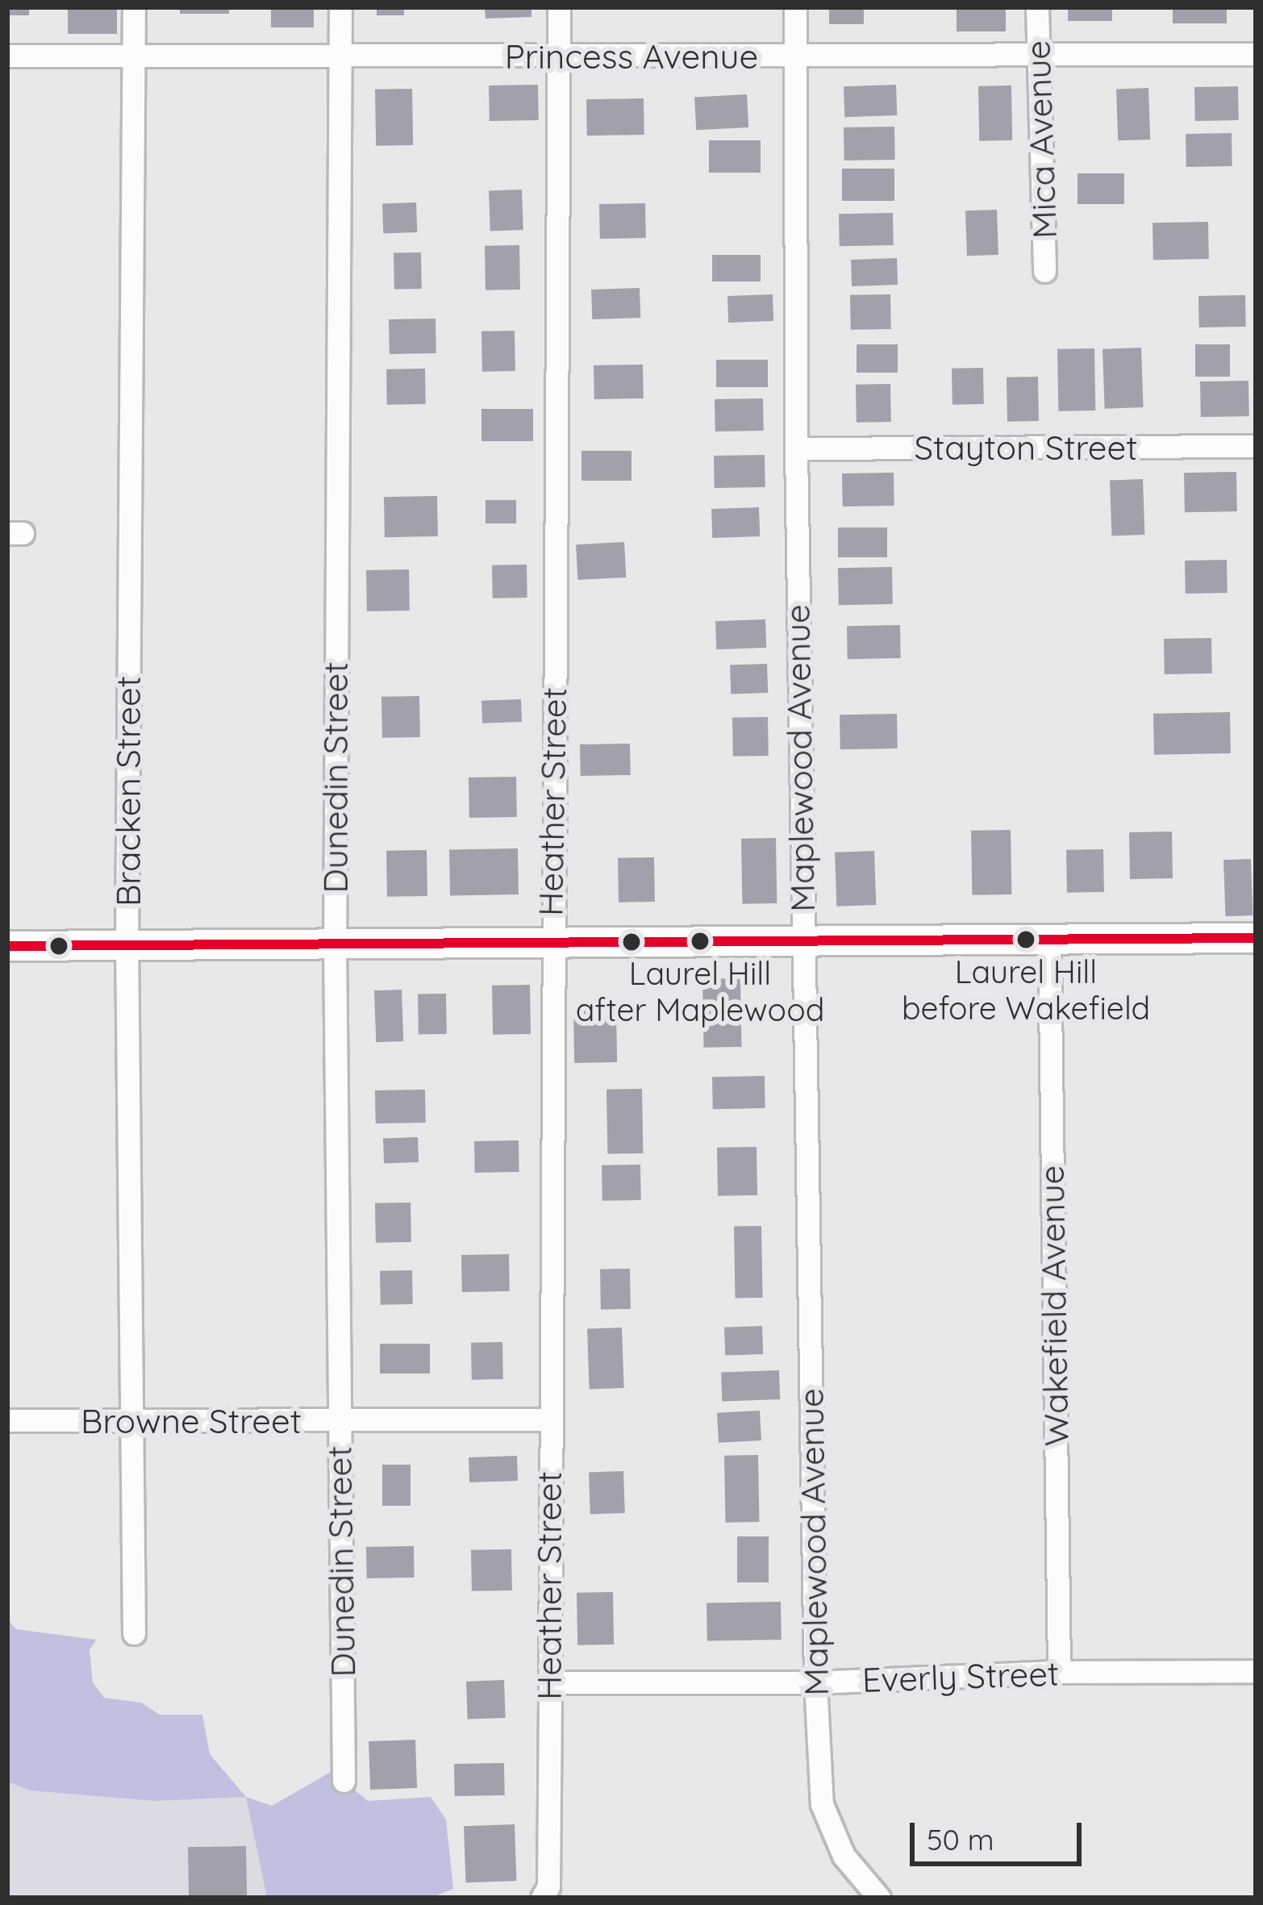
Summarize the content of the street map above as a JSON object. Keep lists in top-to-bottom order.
{
  "streets": {
    "street": [
      "Princess Avenue",
      "Mica Avenue",
      "Stayton Street",
      "Maplewood Avenue",
      "Dunedin Street",
      "Bracken Street",
      "Heather Street",
      "Wakefield Avenue",
      "Browne Street",
      "Everly Street"
    ]
  },
  "crossings": [
    ["Princess Avenue", "Mica Avenue"],
    ["Princess Avenue", "Maplewood Avenue"],
    ["Princess Avenue", "Dunedin Street"],
    ["Princess Avenue", "Bracken Street"],
    ["Princess Avenue", "Heather Street"],
    ["Stayton Street", "Maplewood Avenue"],
    ["Maplewood Avenue", "Everly Street"],
    ["Dunedin Street", "Browne Street"],
    ["Bracken Street", "Browne Street"],
    ["Heather Street", "Browne Street"],
    ["Heather Street", "Everly Street"],
    ["Wakefield Avenue", "Everly Street"]
  ],
  "places": ["Laurel Hill before Wakefield", "Laurel Hill after Maplewood"],
  "scale_bar": "50 m"
}
